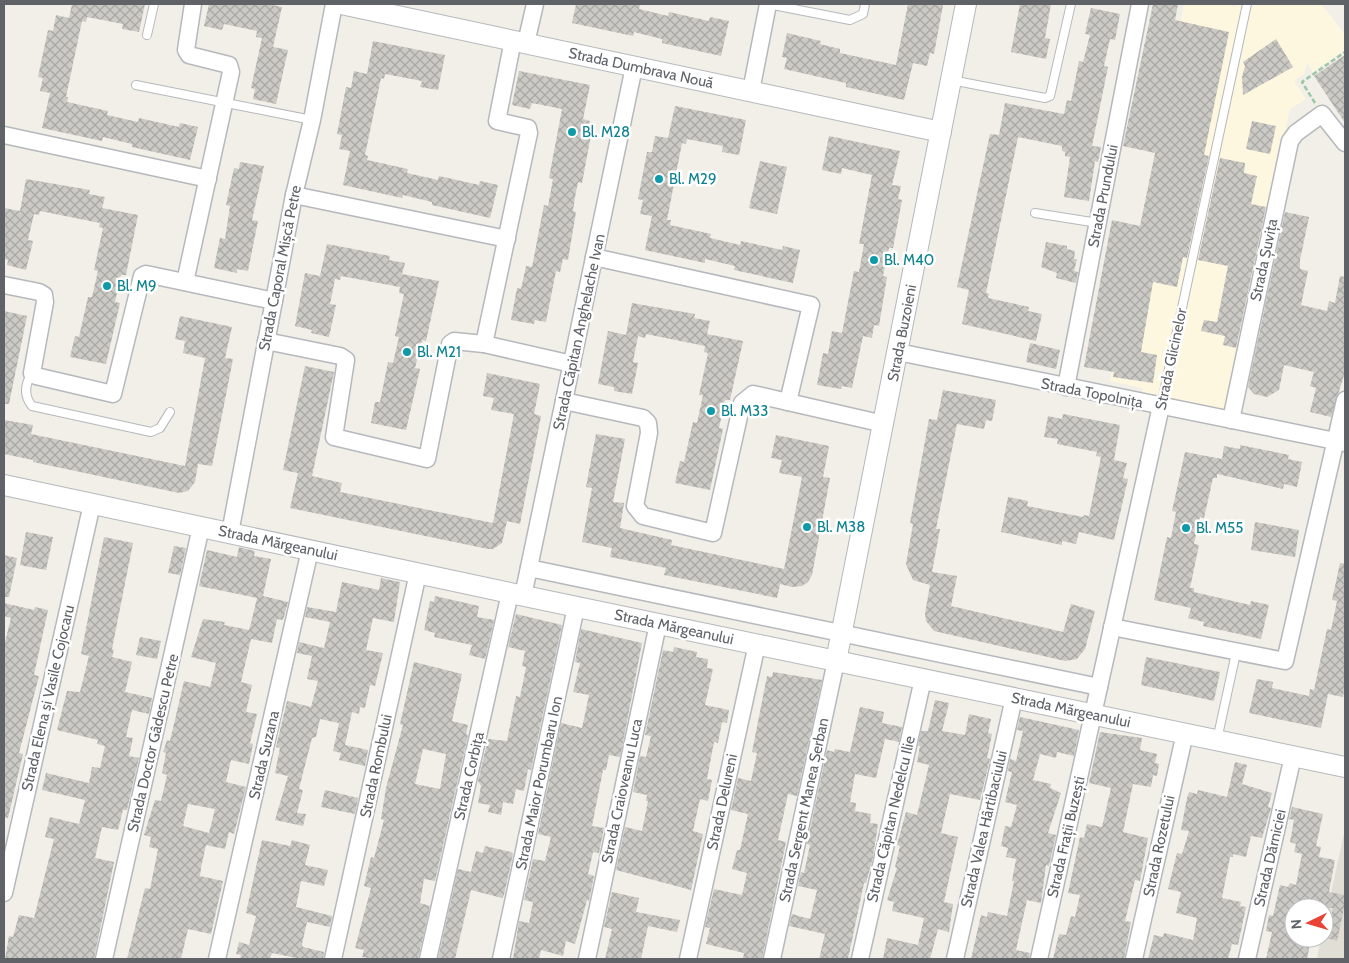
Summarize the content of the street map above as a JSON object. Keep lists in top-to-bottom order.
{
  "streets": {
    "street": [
      "Strada Dumbrava Nouă",
      "Strada Prundului",
      "Strada Șuvița",
      "Strada Caporal Mișcă Petre",
      "Strada Căpitan Anghelache Ivan",
      "Strada Buzoieni",
      "Strada Glicinelor",
      "Strada Topolnița",
      "Strada Mărgeanului",
      "Strada Elena și Vasile Cojocaru",
      "Strada Doctor Gâdescu Petre",
      "Strada Suzana",
      "Strada Rombului",
      "Strada Corbița",
      "Strada Maior Porumbaru Ion",
      "Strada Craioveanu Luca",
      "Strada Delureni",
      "Strada Sergent Manea Șerban",
      "Strada Căpitan Nedelcu Ilie",
      "Strada Valea Hârtibaciului",
      "Strada Frații Buzești",
      "Strada Rozetului",
      "Strada Dărniciei"
    ]
  },
  "crossings": [
    ["Strada Dumbrava Nouă", "Strada Căpitan Anghelache Ivan"],
    ["Strada Dumbrava Nouă", "Strada Buzoieni"],
    ["Strada Prundului", "Strada Topolnița"],
    ["Strada Șuvița", "Strada Topolnița"],
    ["Strada Caporal Mișcă Petre", "Strada Mărgeanului"],
    ["Strada Căpitan Anghelache Ivan", "Strada Mărgeanului"],
    ["Strada Căpitan Anghelache Ivan", "Strada Corbița"],
    ["Strada Buzoieni", "Strada Topolnița"],
    ["Strada Buzoieni", "Strada Mărgeanului"],
    ["Strada Buzoieni", "Strada Sergent Manea Șerban"],
    ["Strada Glicinelor", "Strada Topolnița"],
    ["Strada Glicinelor", "Strada Mărgeanului"],
    ["Strada Glicinelor", "Strada Frații Buzești"],
    ["Strada Mărgeanului", "Strada Elena și Vasile Cojocaru"],
    ["Strada Mărgeanului", "Strada Doctor Gâdescu Petre"],
    ["Strada Mărgeanului", "Strada Suzana"],
    ["Strada Mărgeanului", "Strada Rombului"],
    ["Strada Mărgeanului", "Strada Corbița"],
    ["Strada Mărgeanului", "Strada Maior Porumbaru Ion"],
    ["Strada Mărgeanului", "Strada Craioveanu Luca"],
    ["Strada Mărgeanului", "Strada Delureni"],
    ["Strada Mărgeanului", "Strada Sergent Manea Șerban"],
    ["Strada Mărgeanului", "Strada Căpitan Nedelcu Ilie"],
    ["Strada Mărgeanului", "Strada Valea Hârtibaciului"],
    ["Strada Mărgeanului", "Strada Frații Buzești"],
    ["Strada Mărgeanului", "Strada Rozetului"],
    ["Strada Mărgeanului", "Strada Dărniciei"]
  ],
  "places": [
    "Bl. M28",
    "Bl. M29",
    "Bl. M40",
    "Bl. M9",
    "Bl. M21",
    "Bl. M33",
    "Bl. M38",
    "Bl. M55"
  ],
  "north": "left"
}
